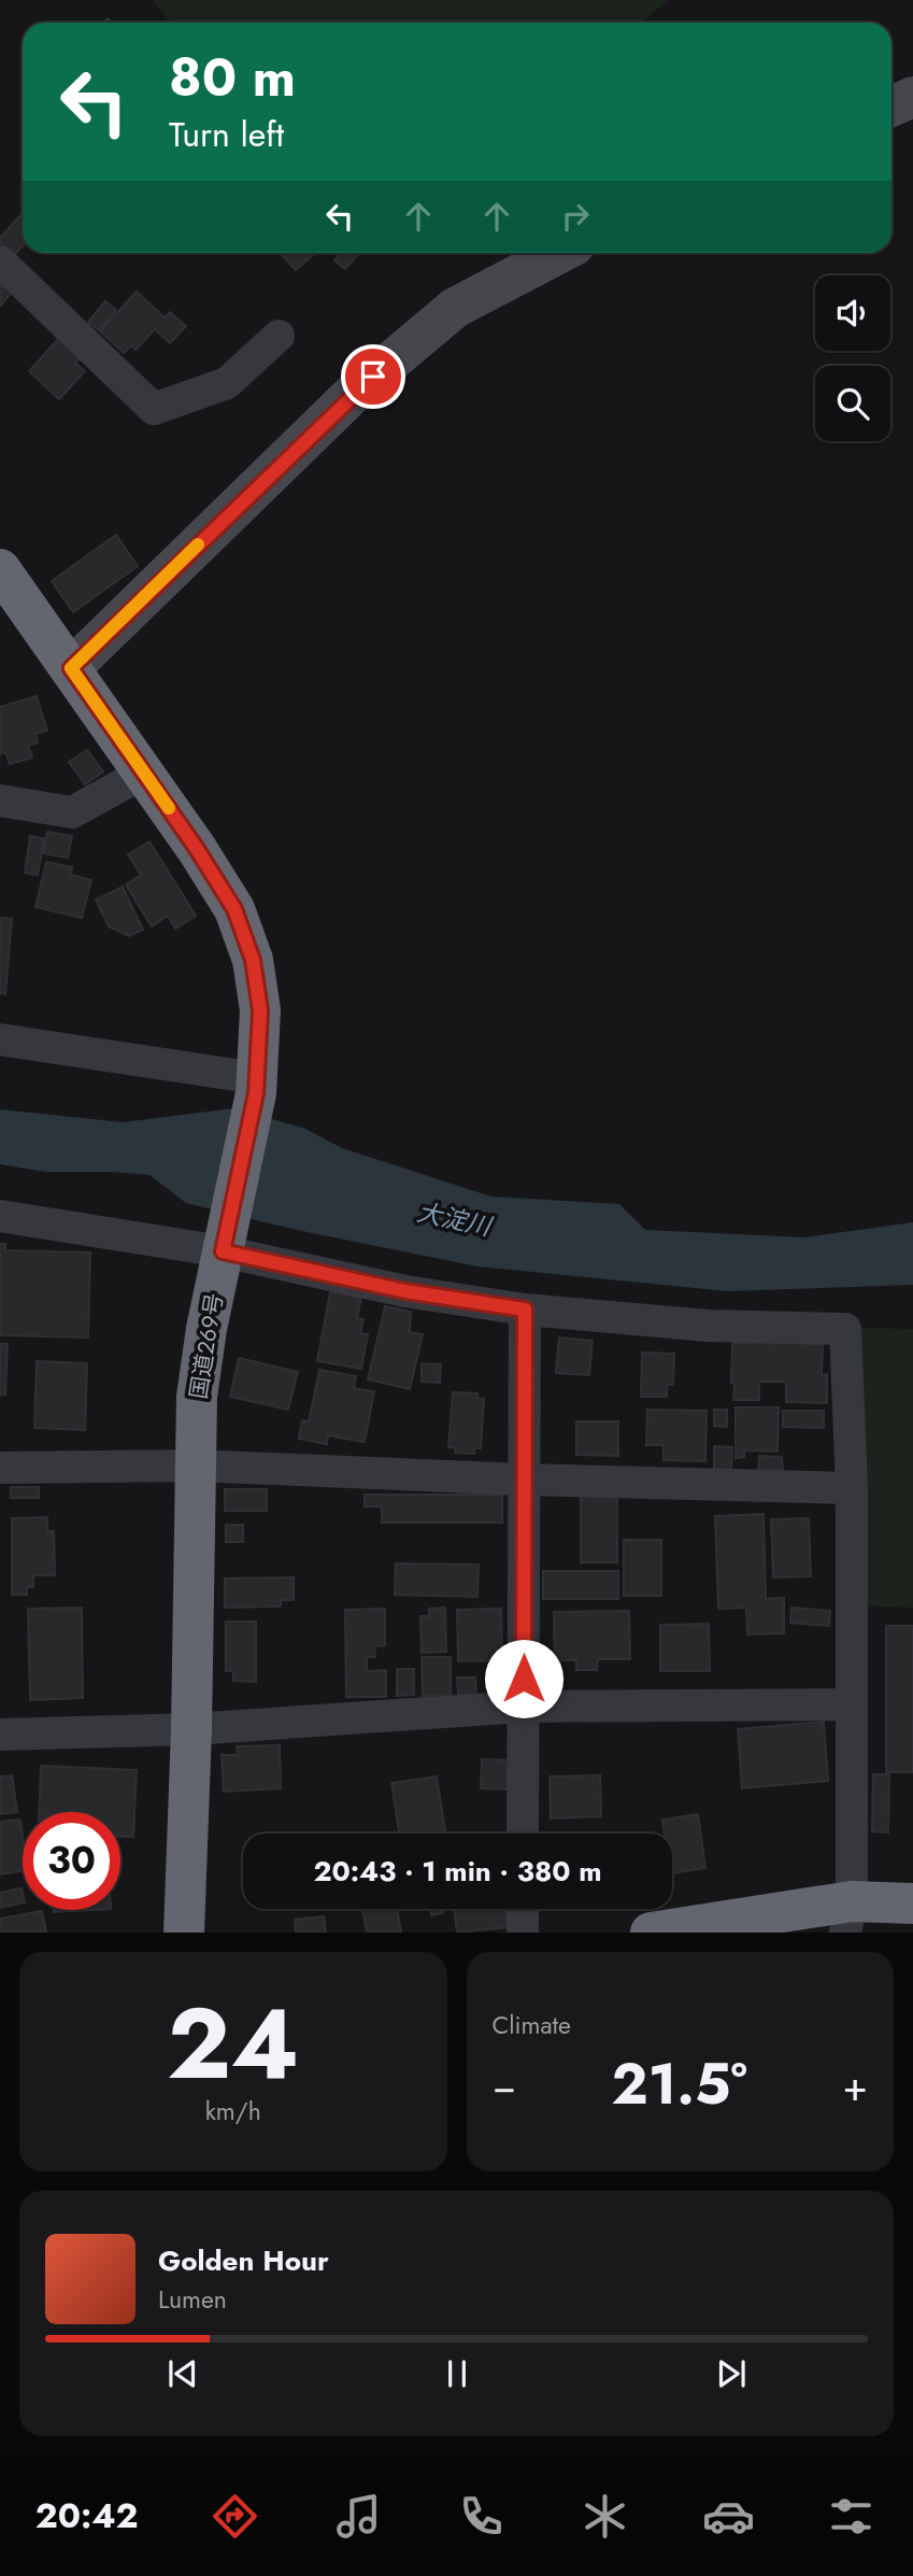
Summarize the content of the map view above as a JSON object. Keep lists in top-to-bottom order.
{
  "streets": {
    "highway": ["国道269号"]
  },
  "water": ["大淀川"],
  "page": {
    "turn": ["80 m", "Turn left"],
    "limit": "30",
    "trip": "20:43 · 1 min · 380 m",
    "tile": [
      ["24", "km/h"],
      "Climate"
    ],
    "heat": ["−", "21.5°", "+"],
    "song": ["Golden Hour", "Lumen"],
    "tabs": "20:42"
  }
}
